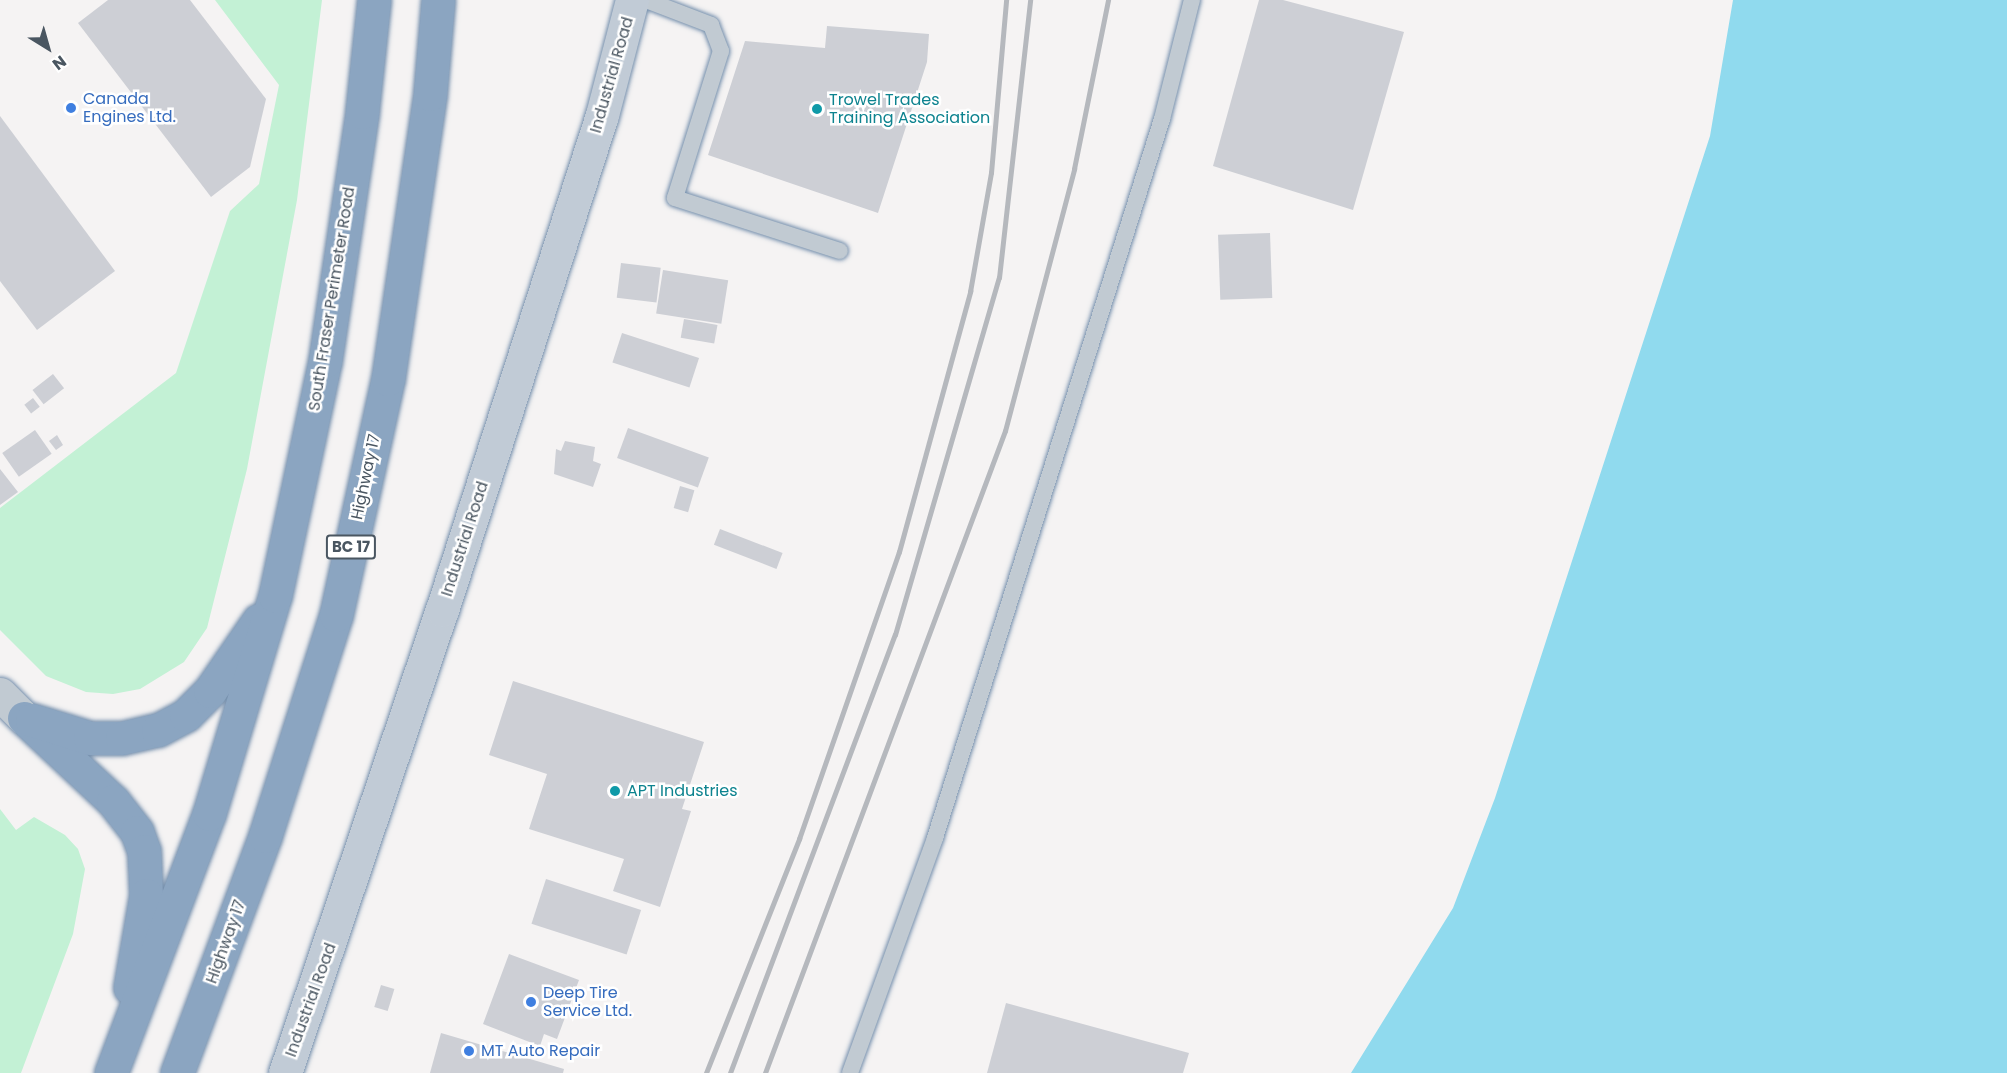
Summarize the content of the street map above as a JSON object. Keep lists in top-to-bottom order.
{
  "streets": {
    "highway": ["South Fraser Perimeter Road", "Highway 17", "BC 17"],
    "street": ["Industrial Road"]
  },
  "places": [
    "Canada Engines Ltd.",
    "Trowel Trades Training Association",
    "APT Industries",
    "Deep Tire Service Ltd.",
    "MT Auto Repair"
  ],
  "north": "bottom right"
}
